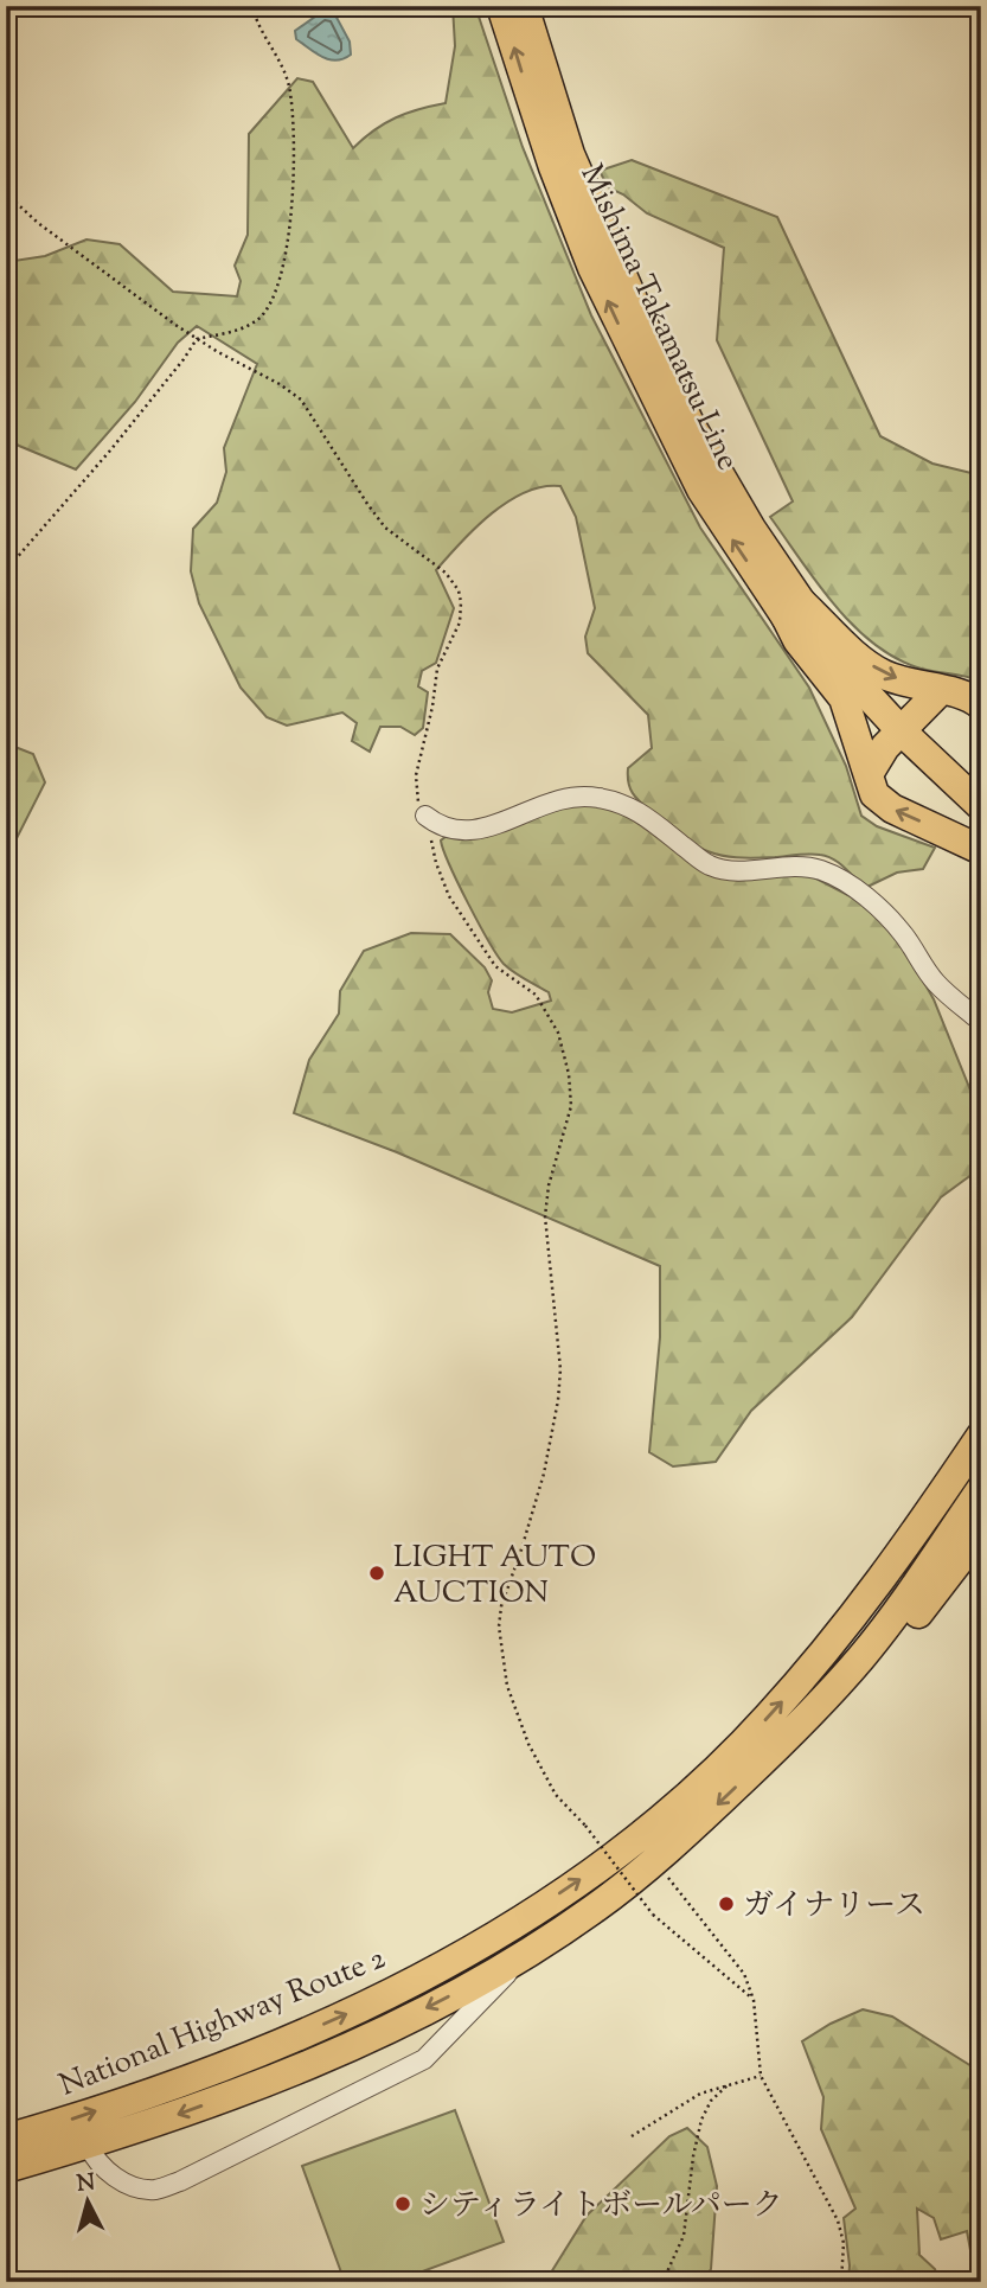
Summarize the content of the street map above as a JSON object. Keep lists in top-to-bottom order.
{
  "streets": {
    "main road": ["Mishima Takamatsu Line", "National Highway Route 2"]
  },
  "places": ["LIGHT AUTO AUCTION", "ガイナリース", "シティライトボールパーク"],
  "north": "top"
}
